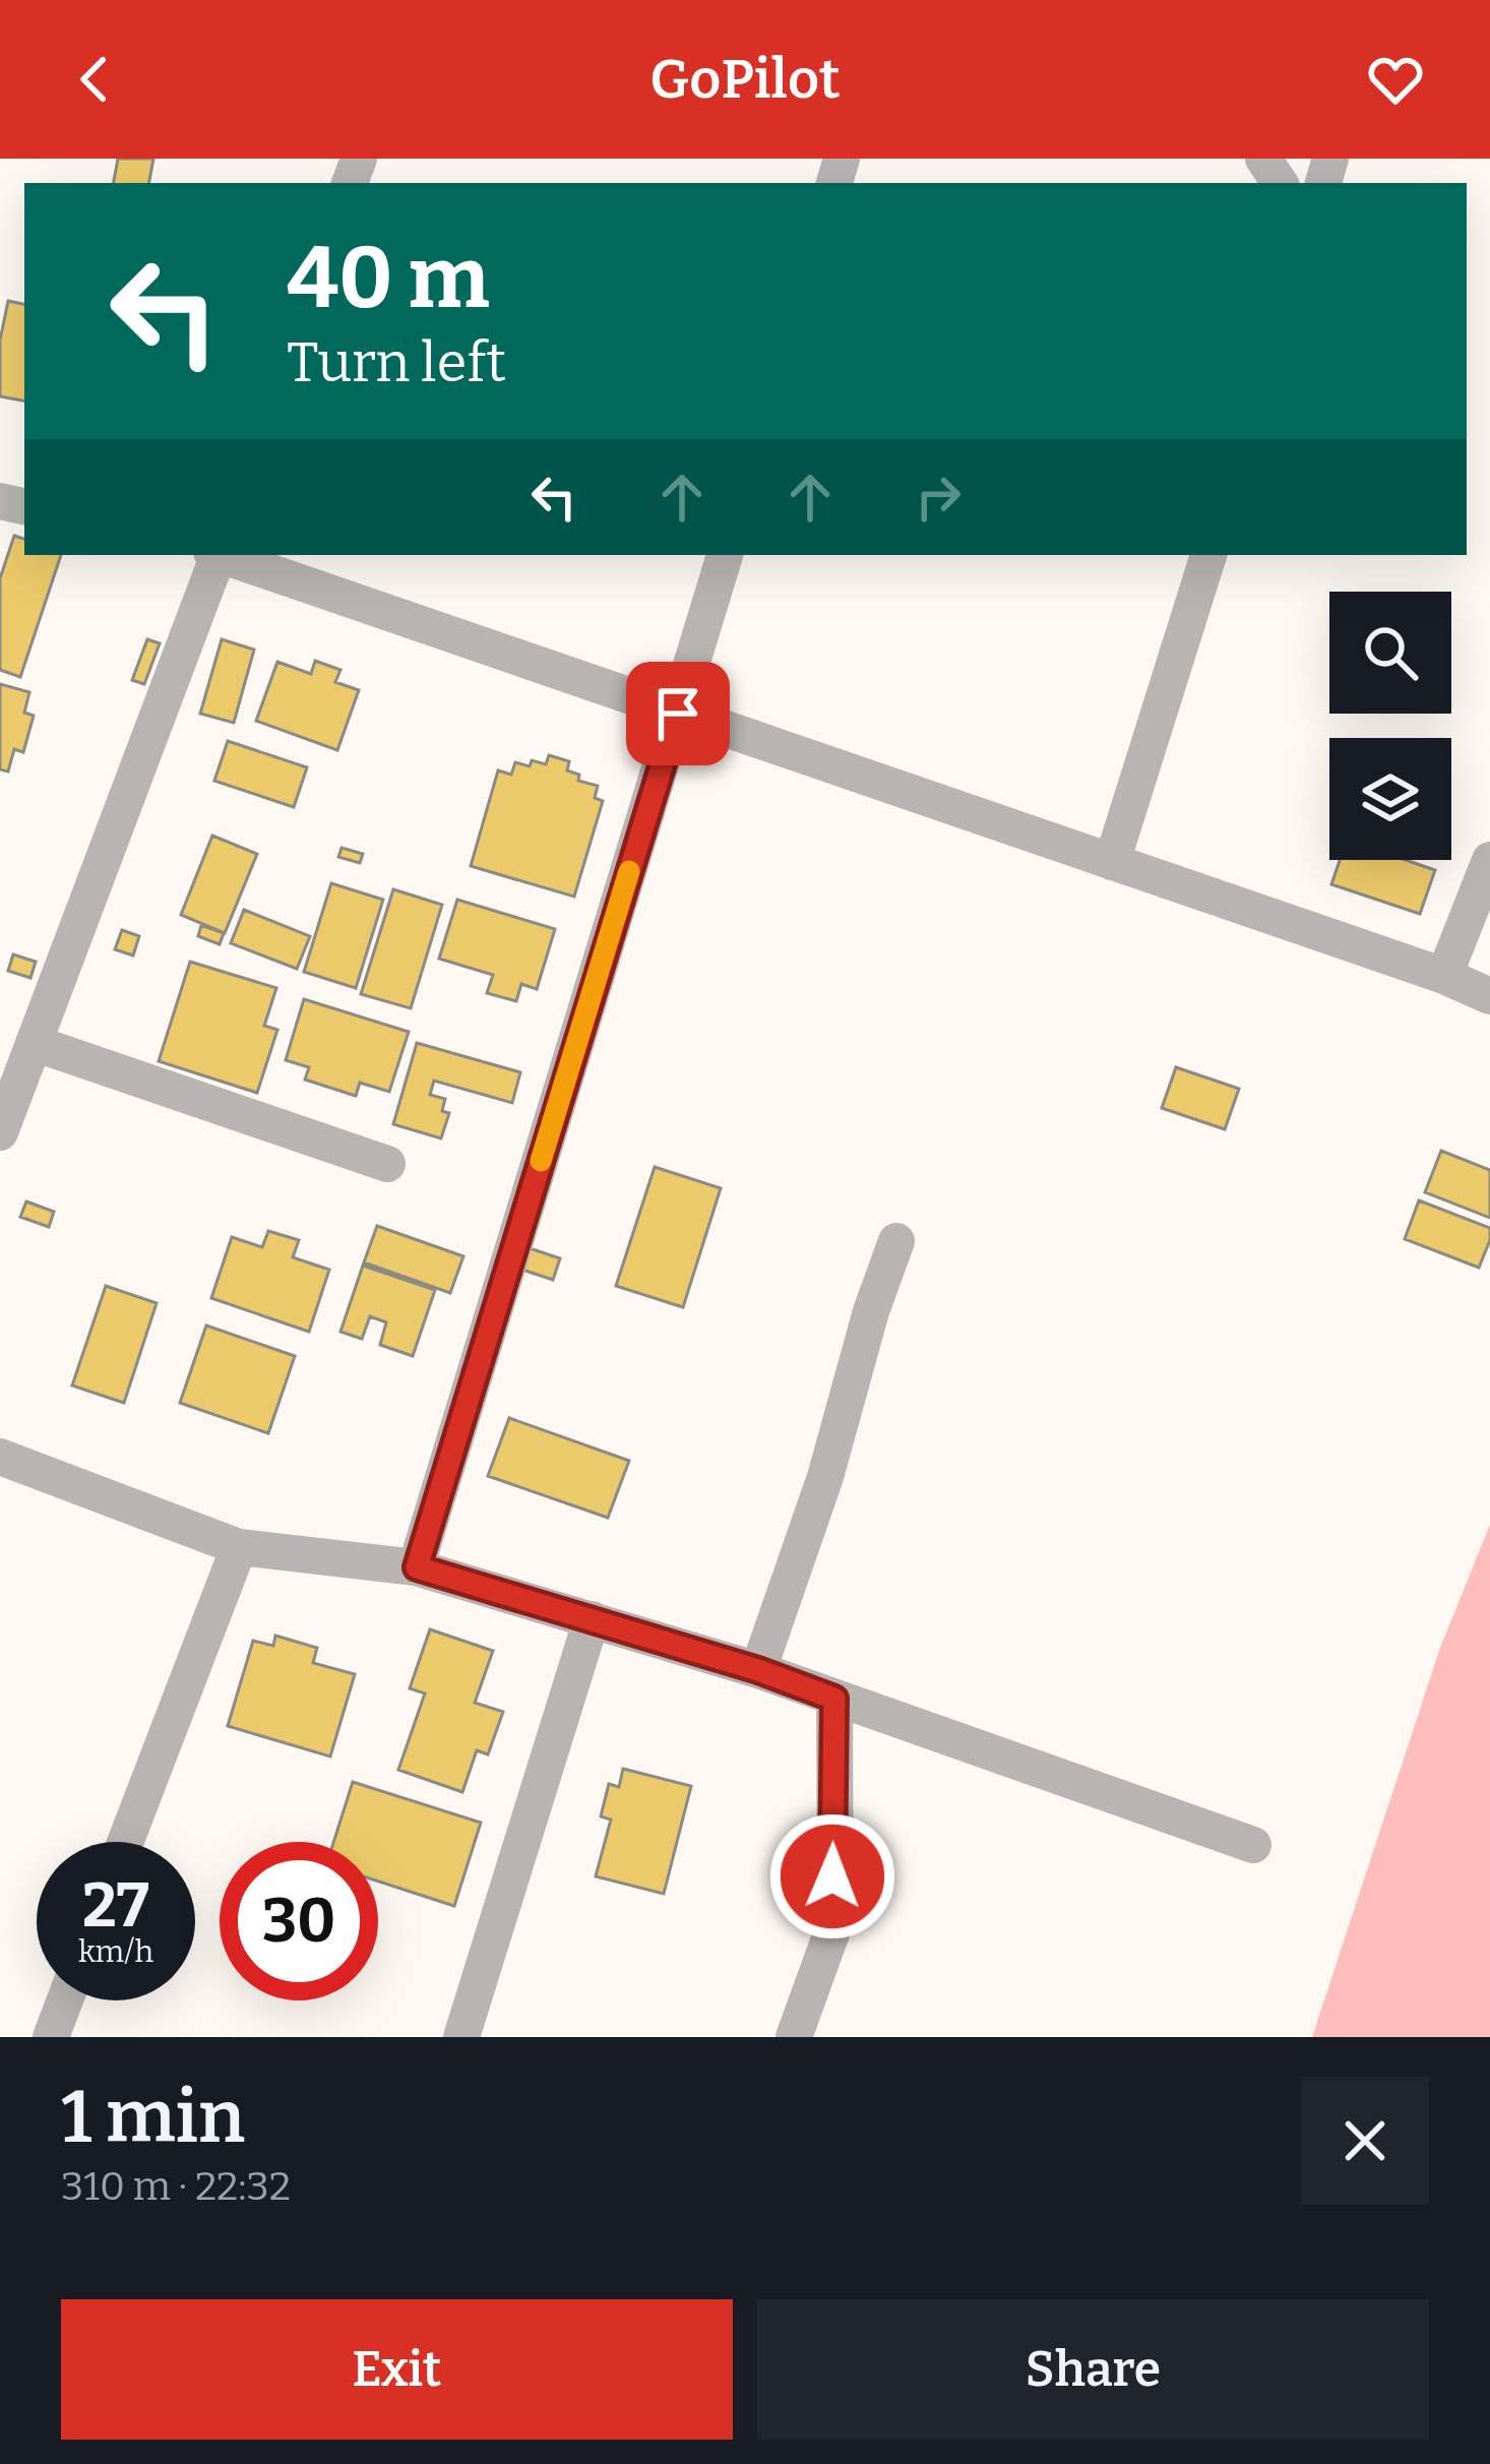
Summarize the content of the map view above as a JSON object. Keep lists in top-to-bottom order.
{
  "page": {
    "header": "GoPilot",
    "turn": ["40 m", "Turn left"],
    "speed": "27 km/h",
    "limit": "30",
    "heading": ["1 min", "310 m · 22:32"],
    "buttons": ["Exit", "Share"]
  }
}
